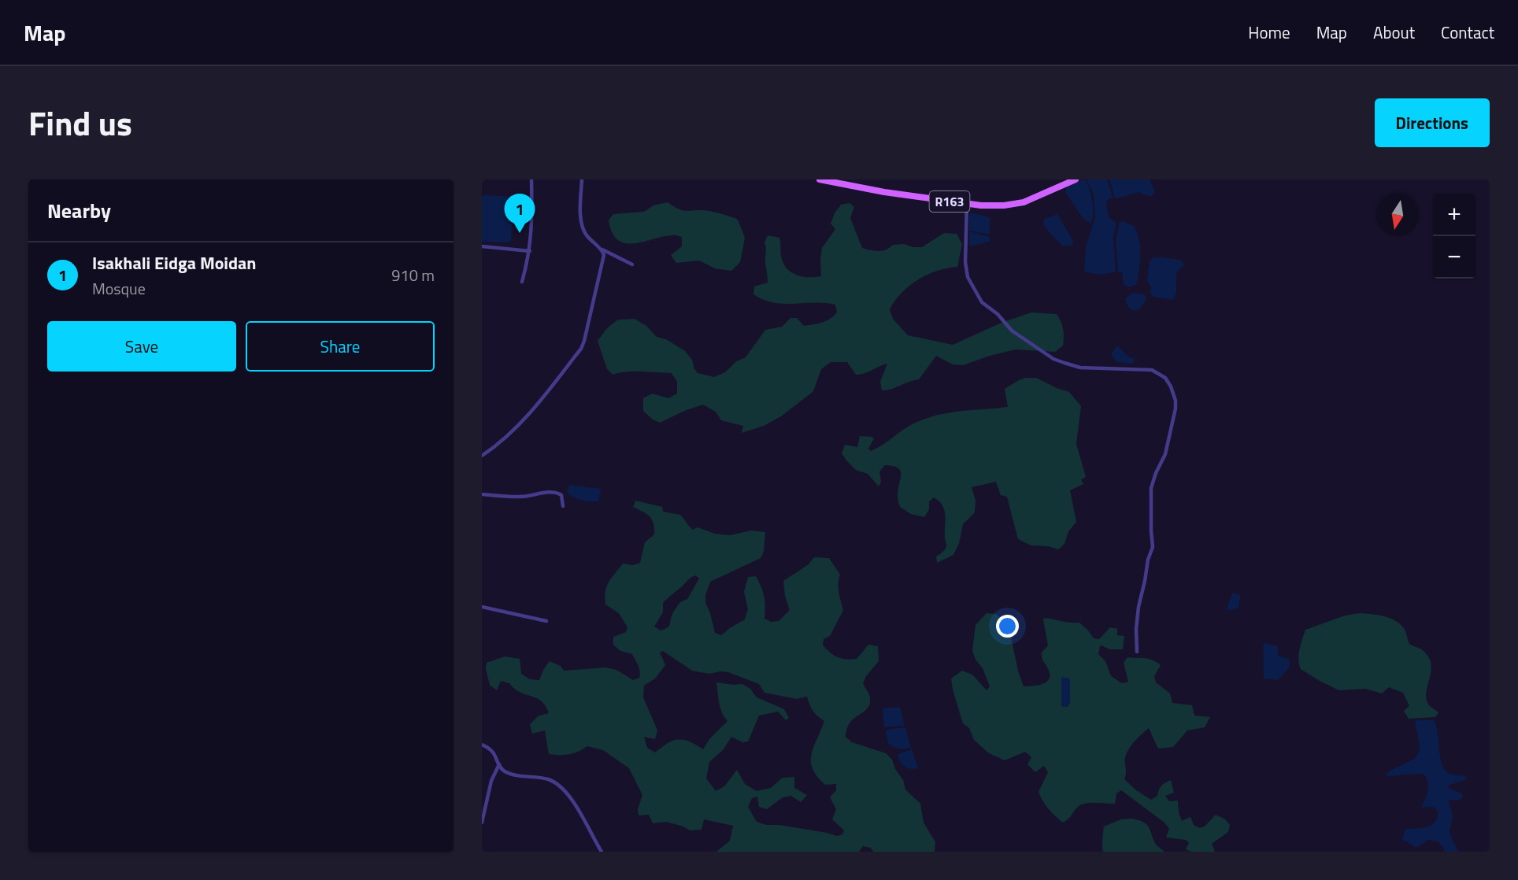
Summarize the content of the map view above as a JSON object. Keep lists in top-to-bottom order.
{
  "streets": {
    "main road": ["R163"]
  },
  "north": "bottom",
  "page": {
    "header": "Map",
    "nav": [
      "Home",
      "Map",
      "About",
      "Contact"
    ],
    "title": "Find us",
    "buttons": [
      "Directions",
      ["Save", "Share"]
    ],
    "heading": "Nearby",
    "map_buttons": ["+", "−"],
    "pins": "1",
    "list": [
      {
        "mark": "1",
        "name": "Isakhali Eidga Moidan",
        "note": "Mosque",
        "value": "910 m"
      }
    ]
  }
}
